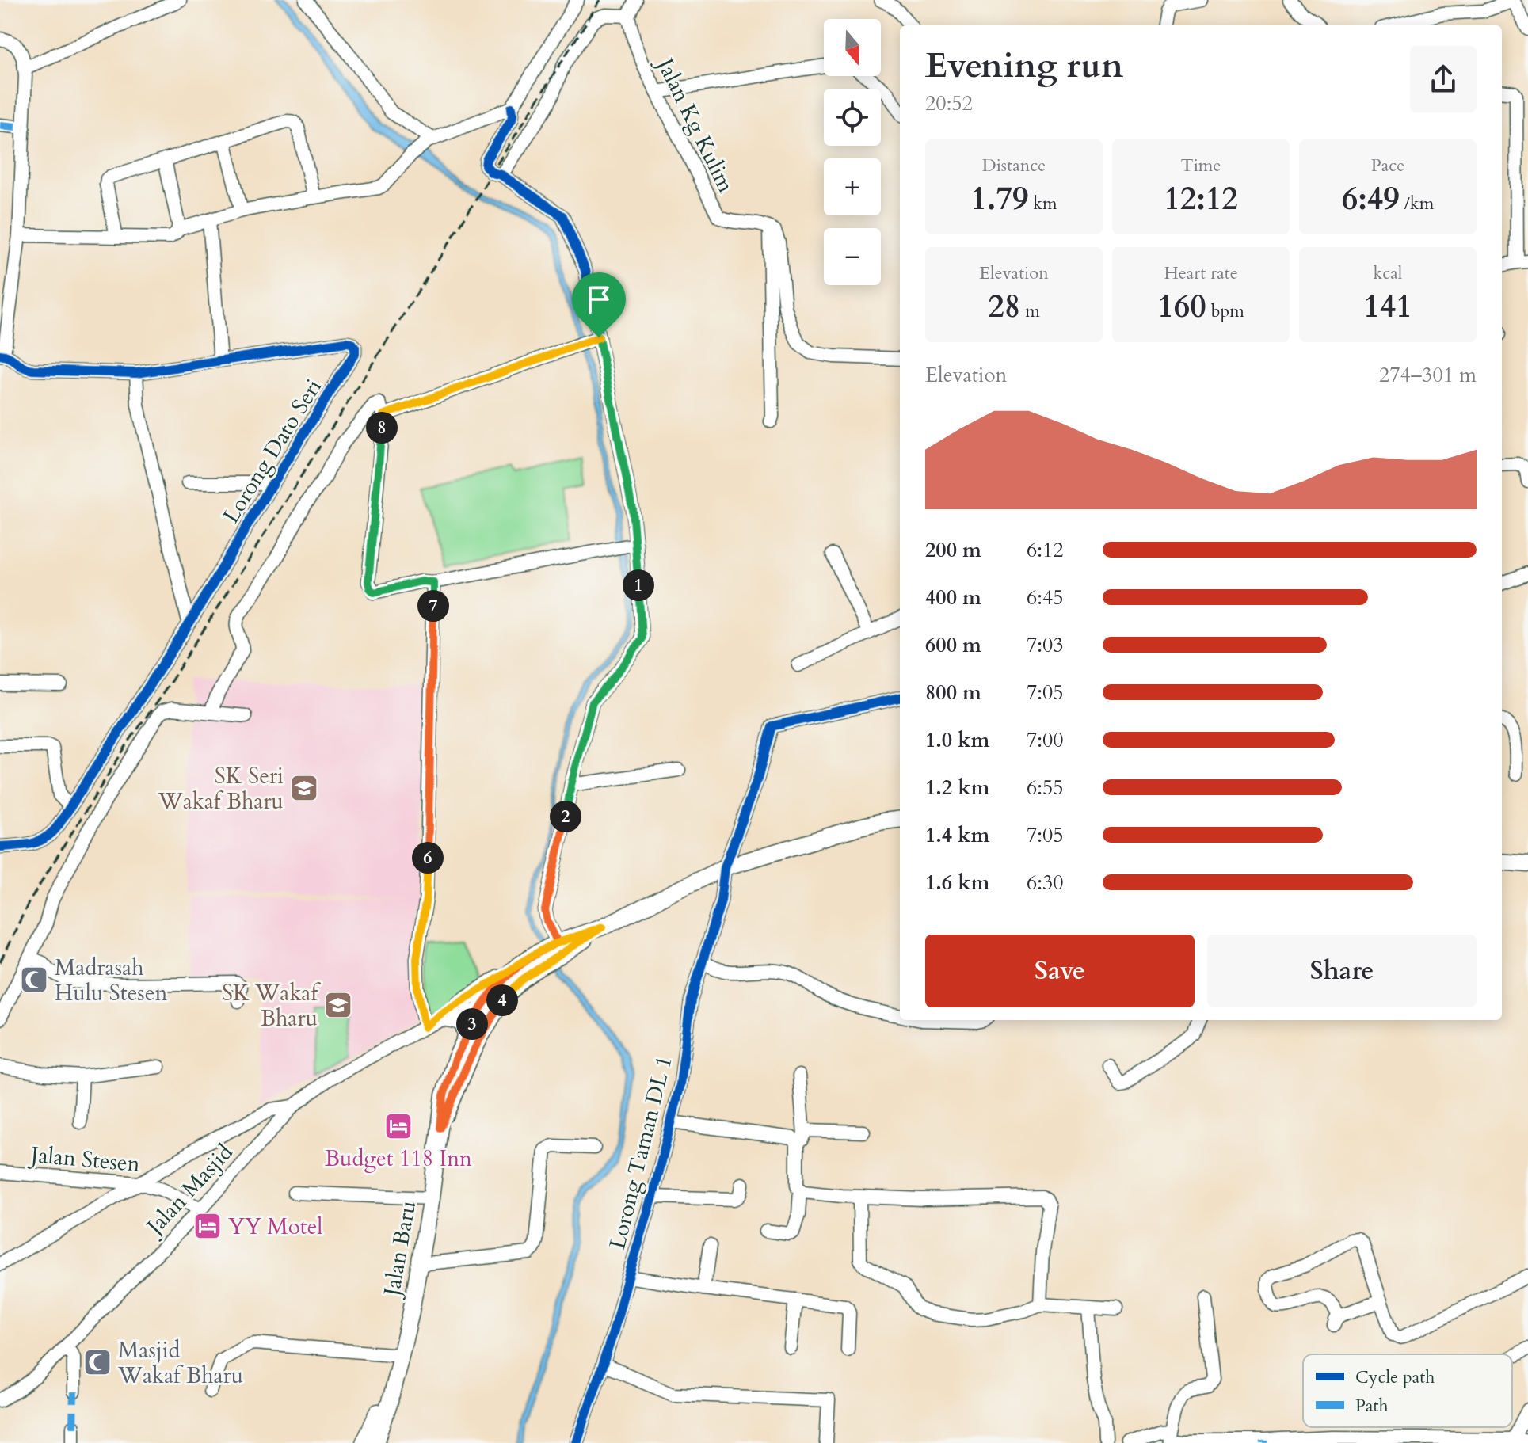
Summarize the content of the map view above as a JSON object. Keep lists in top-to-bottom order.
{
  "streets": {
    "main road": ["Jalan Baru"],
    "street": [
      "Jalan Kg Kulim",
      "Lorong Dato Seri",
      "Lorong Taman DL 1",
      "Jalan Stesen",
      "Jalan Masjid"
    ]
  },
  "crossings": [
    ["Jalan Stesen", "Jalan Masjid"],
    ["Jalan Masjid", "Jalan Baru"]
  ],
  "places": {
    "school or university": ["SK Seri Wakaf Bharu", "SK Wakaf Bharu"],
    "mosque": ["Madrasah Hulu Stesen", "Masjid Wakaf Bharu"],
    "hotel": ["Budget 118 Inn", "YY Motel"]
  },
  "legend": ["Cycle path", "Path"],
  "north": "bottom",
  "page": {
    "map_buttons": ["+", "−"],
    "heading": ["Evening run", "20:52"],
    "stats": [
      ["Distance", "1.79 km"],
      ["Time", "12:12"],
      ["Pace", "6:49 /km"],
      ["Elevation", "28 m"],
      ["Heart rate", "160 bpm"],
      ["kcal", "141"]
    ],
    "chart": ["Elevation", "274–301 m"],
    "pins": [
      "8",
      "1",
      "7",
      "2",
      "6",
      "4",
      "3"
    ],
    "list": [
      {
        "name": "200 m",
        "note": "6:12"
      },
      {
        "name": "400 m",
        "note": "6:45"
      },
      {
        "name": "600 m",
        "note": "7:03"
      },
      {
        "name": "800 m",
        "note": "7:05"
      },
      {
        "name": "1.0 km",
        "note": "7:00"
      },
      {
        "name": "1.2 km",
        "note": "6:55"
      },
      {
        "name": "1.4 km",
        "note": "7:05"
      },
      {
        "name": "1.6 km",
        "note": "6:30"
      }
    ],
    "buttons": ["Save", "Share"]
  }
}
